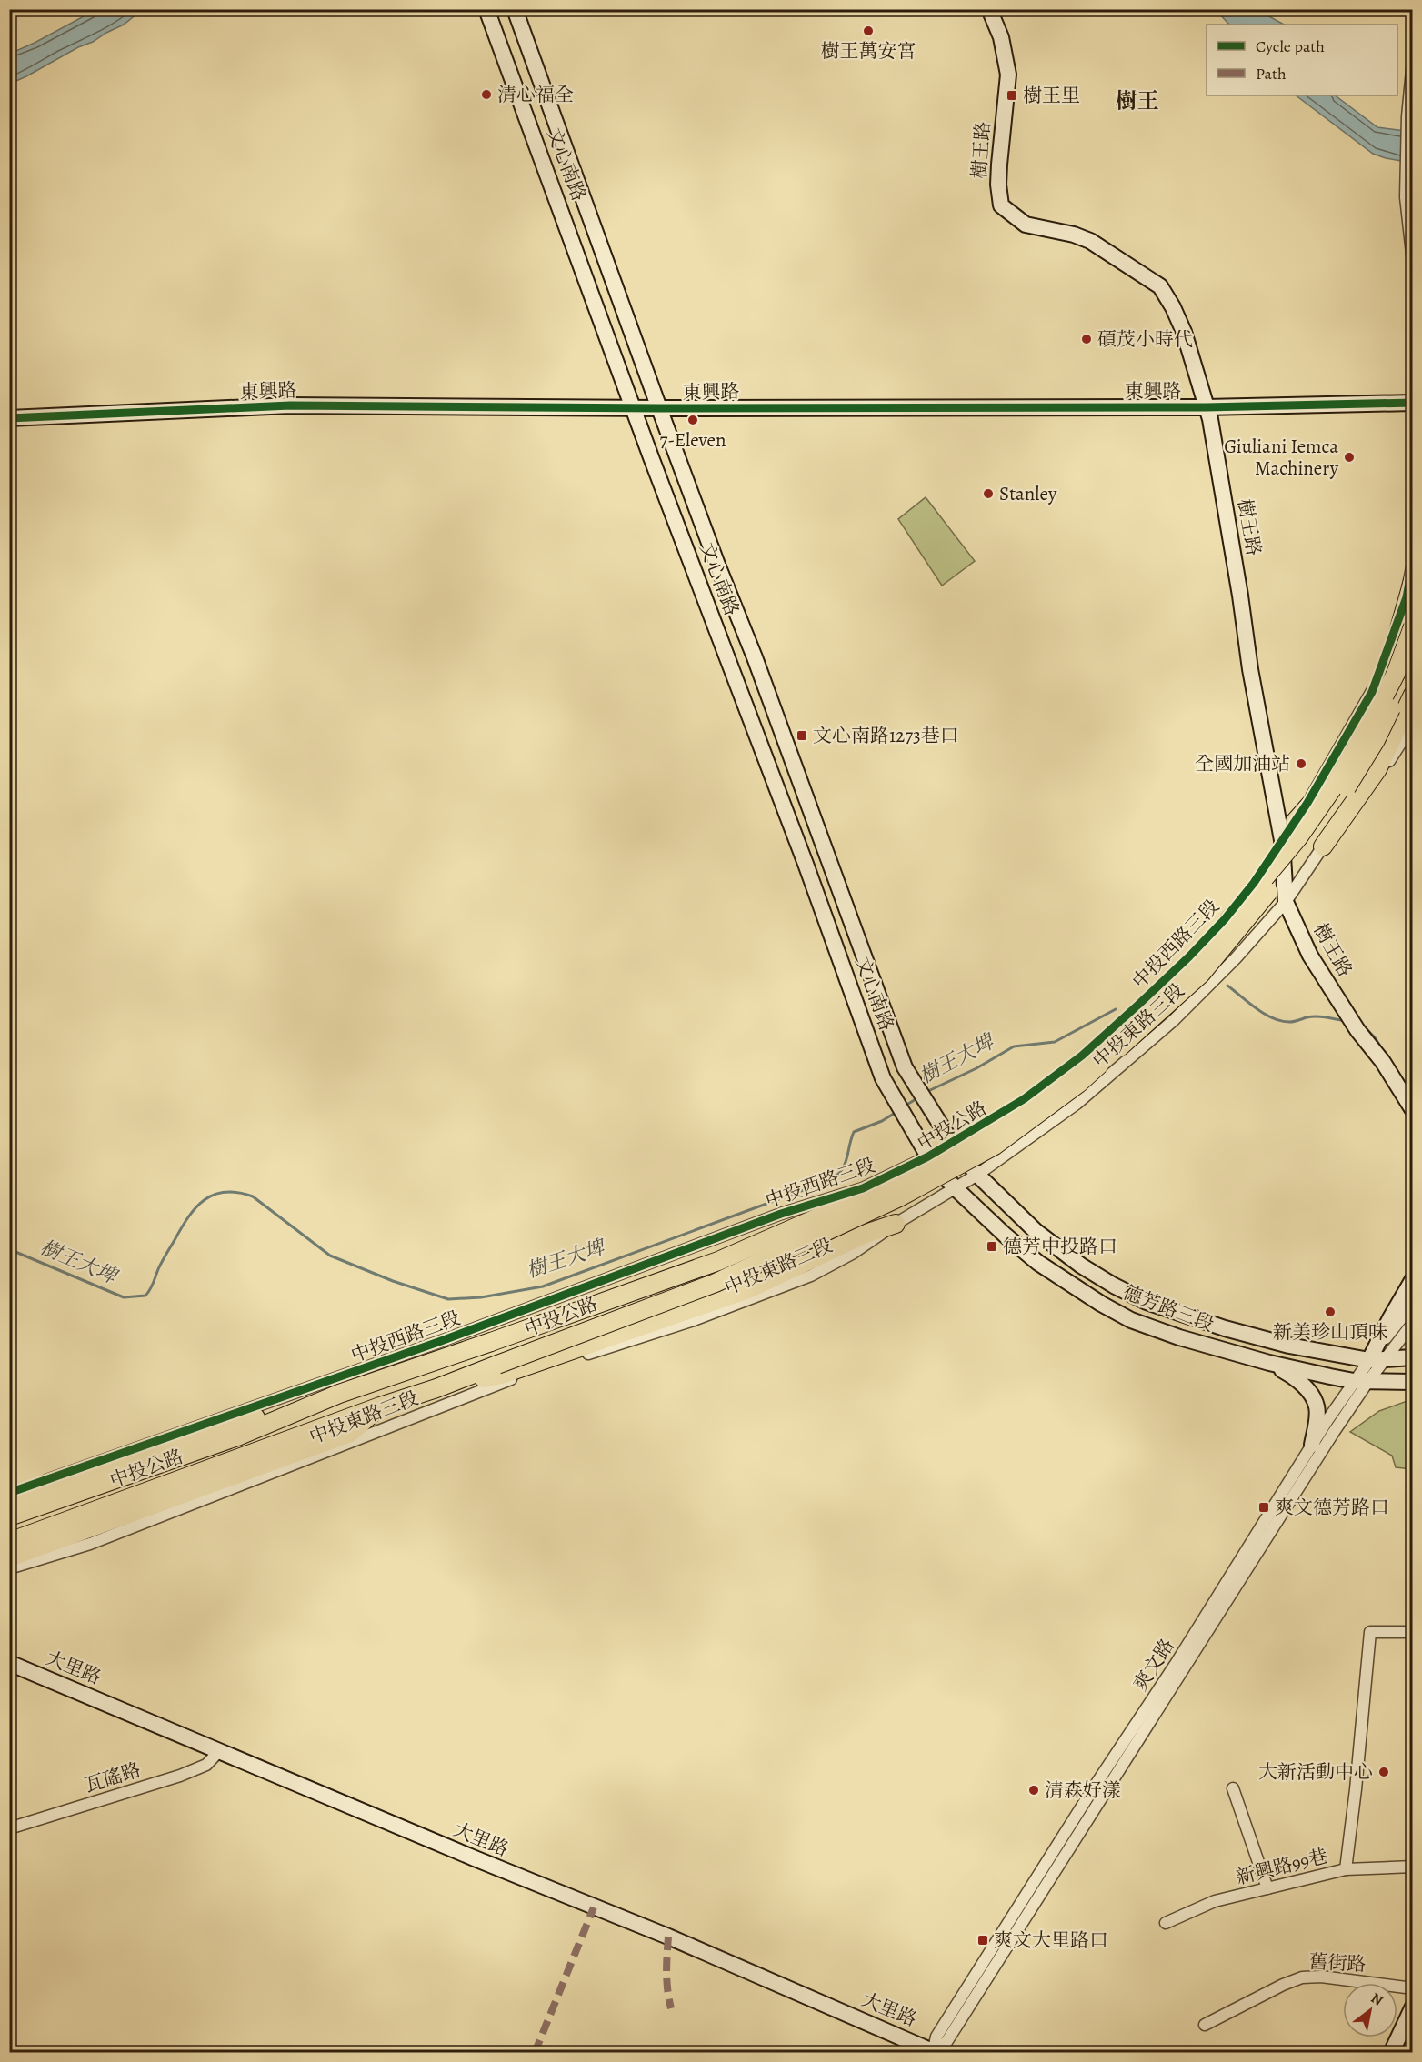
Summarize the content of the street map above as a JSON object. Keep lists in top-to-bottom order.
{
  "streets": {
    "main road": ["中投公路"],
    "street": [
      "樹王路",
      "文心南路",
      "東興路",
      "中投西路三段",
      "中投東路三段",
      "德芳路三段",
      "爽文路",
      "大里路",
      "瓦磘路",
      "新興路99巷",
      "舊街路"
    ]
  },
  "crossings": [
    ["樹王路", "東興路"],
    ["樹王路", "中投西路三段"],
    ["樹王路", "中投東路三段"],
    ["文心南路", "東興路"],
    ["文心南路", "中投西路三段"],
    ["文心南路", "德芳路三段"],
    ["中投西路三段", "德芳路三段"],
    ["中投東路三段", "德芳路三段"],
    ["德芳路三段", "爽文路"],
    ["爽文路", "大里路"],
    ["大里路", "瓦磘路"]
  ],
  "districts": ["樹王"],
  "water": ["樹王大埤"],
  "places": {
    "other": [
      "樹王萬安宮",
      "清心福全",
      "碩茂小時代",
      "7-Eleven",
      "Giuliani Iemca Machinery",
      "Stanley",
      "全國加油站",
      "新美珍山頂味",
      "大新活動中心",
      "清森好漾"
    ],
    "transit": [
      "樹王里",
      "文心南路1273巷口",
      "德芳中投路口",
      "爽文德芳路口",
      "爽文大里路口"
    ]
  },
  "legend": ["Cycle path", "Path"],
  "north": "top right"
}
